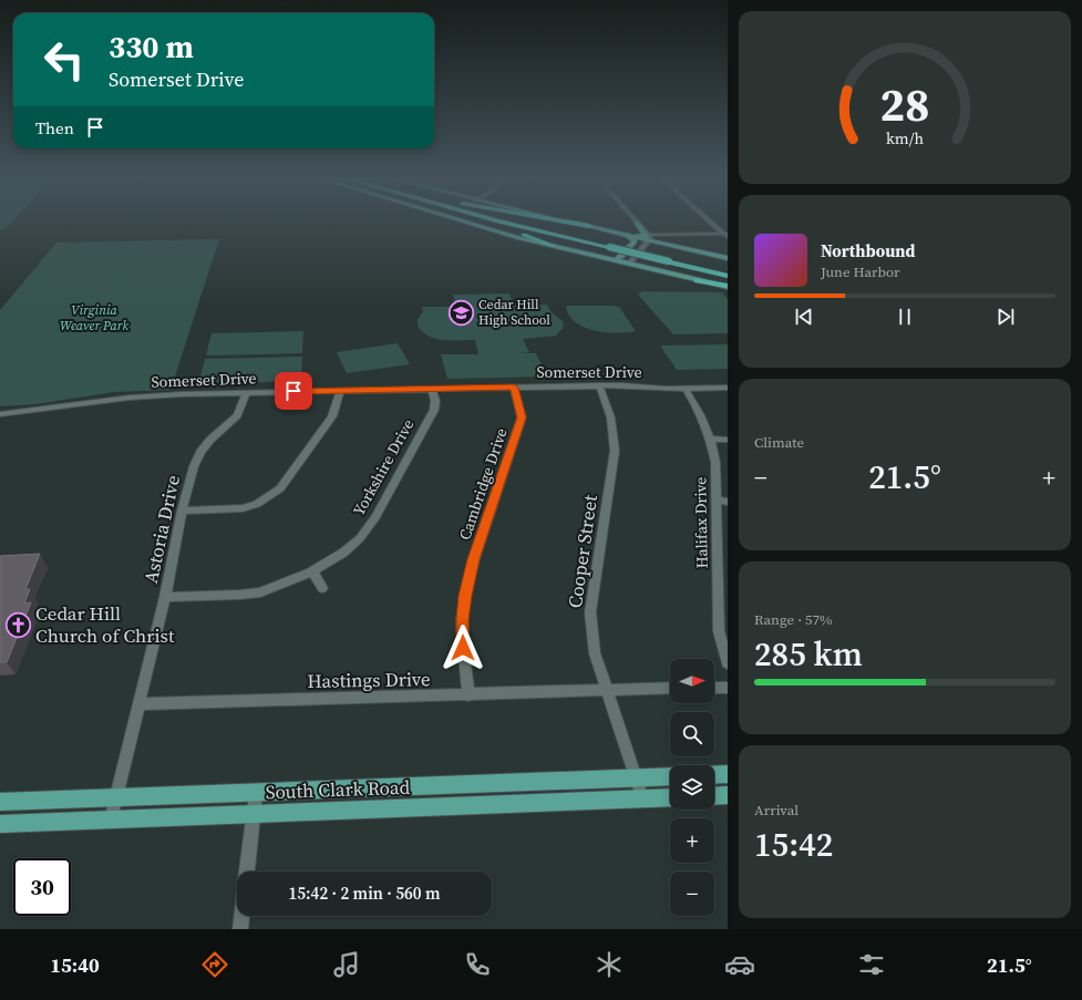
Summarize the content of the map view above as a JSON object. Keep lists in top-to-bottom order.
{
  "streets": {
    "main road": ["South Clark Road"],
    "street": [
      "Somerset Drive",
      "Yorkshire Drive",
      "Cambridge Drive",
      "Halifax Drive",
      "Astoria Drive",
      "Cooper Street",
      "Hastings Drive"
    ]
  },
  "crossings": [
    ["Somerset Drive", "Yorkshire Drive"],
    ["Somerset Drive", "Cambridge Drive"],
    ["Somerset Drive", "Halifax Drive"],
    ["Somerset Drive", "Astoria Drive"],
    ["Somerset Drive", "Cooper Street"],
    ["Yorkshire Drive", "Astoria Drive"],
    ["Cambridge Drive", "Hastings Drive"],
    ["Astoria Drive", "Hastings Drive"],
    ["Astoria Drive", "South Clark Road"],
    ["Cooper Street", "Hastings Drive"],
    ["Cooper Street", "South Clark Road"]
  ],
  "parks": ["Virginia Weaver Park"],
  "places": {
    "school or university": ["Cedar Hill High School"],
    "church": ["Cedar Hill Church of Christ"]
  },
  "north": "right",
  "page": {
    "turn": ["330 m", "Somerset Drive"],
    "then": "Then",
    "song": ["Northbound", "June Harbor"],
    "tile": [
      "Climate",
      ["Range · 57%", "285 km"],
      ["Arrival", "15:42"]
    ],
    "heat": ["−", "21.5°", "+"],
    "map_buttons": ["+", "−"],
    "limit": "30",
    "trip": "15:42 · 2 min · 560 m",
    "tabs": ["15:40", "21.5°"],
    "gauge": ["28", "km/h"]
  }
}
